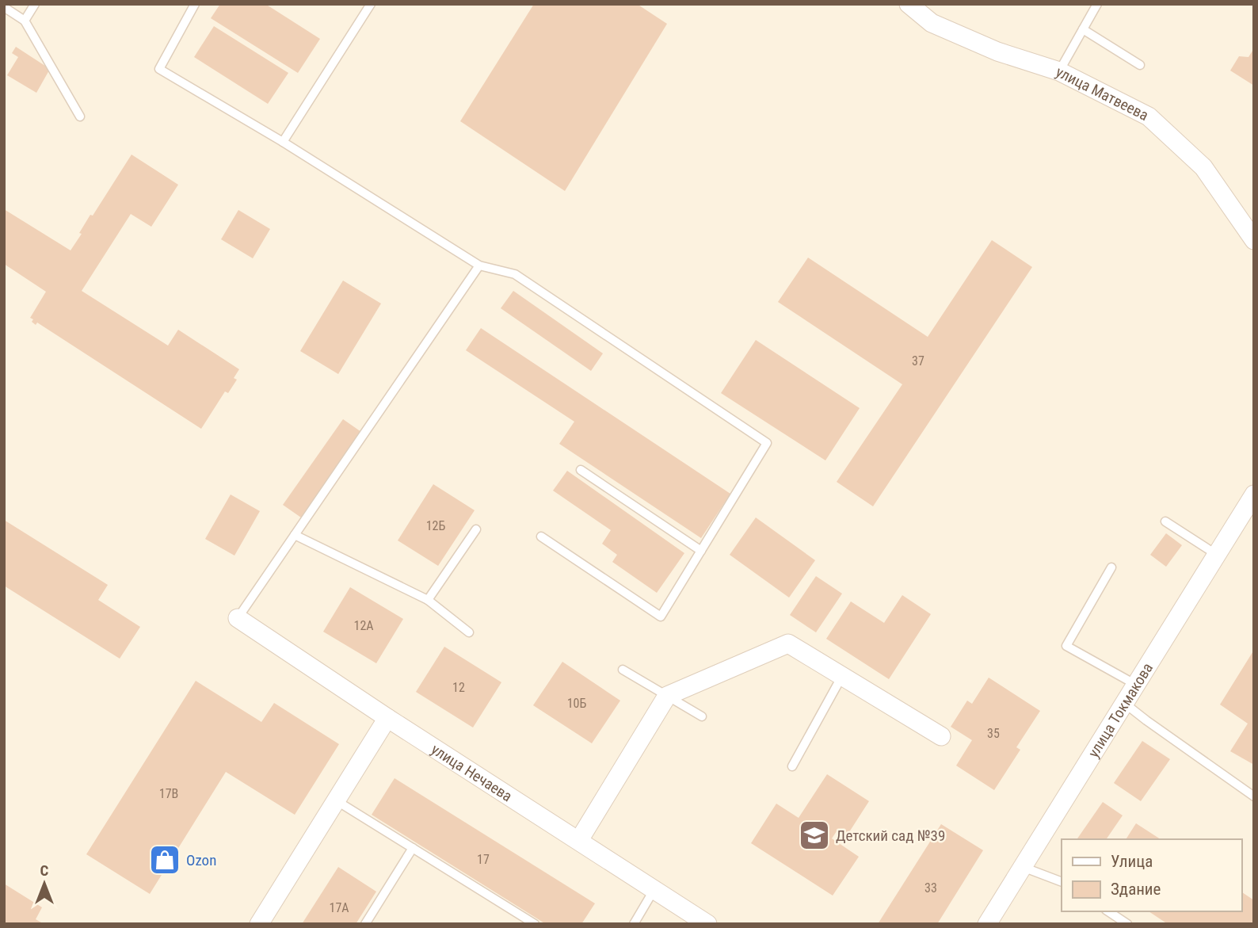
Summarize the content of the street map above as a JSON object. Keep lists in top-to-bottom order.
{
  "streets": {
    "street": ["улица Матвеева", "улица Токмакова", "улица Нечаева"]
  },
  "places": {
    "school or university": ["Детский сад №39"],
    "shop": ["Ozon"]
  },
  "house_numbers": [
    "37",
    "12Б",
    "12А",
    "12",
    "10Б",
    "35",
    "17В",
    "17",
    "33",
    "17А"
  ],
  "legend": ["Улица", "Здание"],
  "north": "top"
}
